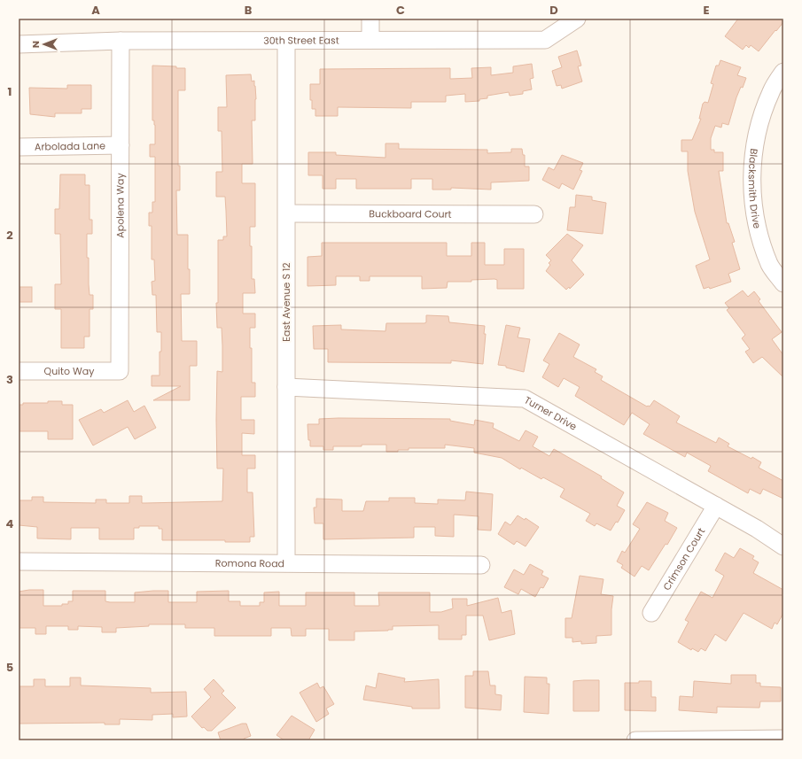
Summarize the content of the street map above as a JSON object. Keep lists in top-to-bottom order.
{
  "streets": {
    "street": [
      "30th Street East",
      "Arbolada Lane",
      "Blacksmith Drive",
      "Apolena Way",
      "Buckboard Court",
      "East Avenue S 12",
      "Quito Way",
      "Turner Drive",
      "Crimson Court",
      "Romona Road"
    ]
  },
  "crossings": [
    ["30th Street East", "Apolena Way"],
    ["30th Street East", "East Avenue S 12"],
    ["Arbolada Lane", "Apolena Way"],
    ["Apolena Way", "Quito Way"],
    ["Buckboard Court", "East Avenue S 12"],
    ["East Avenue S 12", "Turner Drive"],
    ["East Avenue S 12", "Romona Road"],
    ["Turner Drive", "Crimson Court"]
  ],
  "north": "left",
  "grid": {
    "columns": [
      "A",
      "B",
      "C",
      "D",
      "E"
    ],
    "rows": [
      "1",
      "2",
      "3",
      "4",
      "5"
    ]
  }
}
